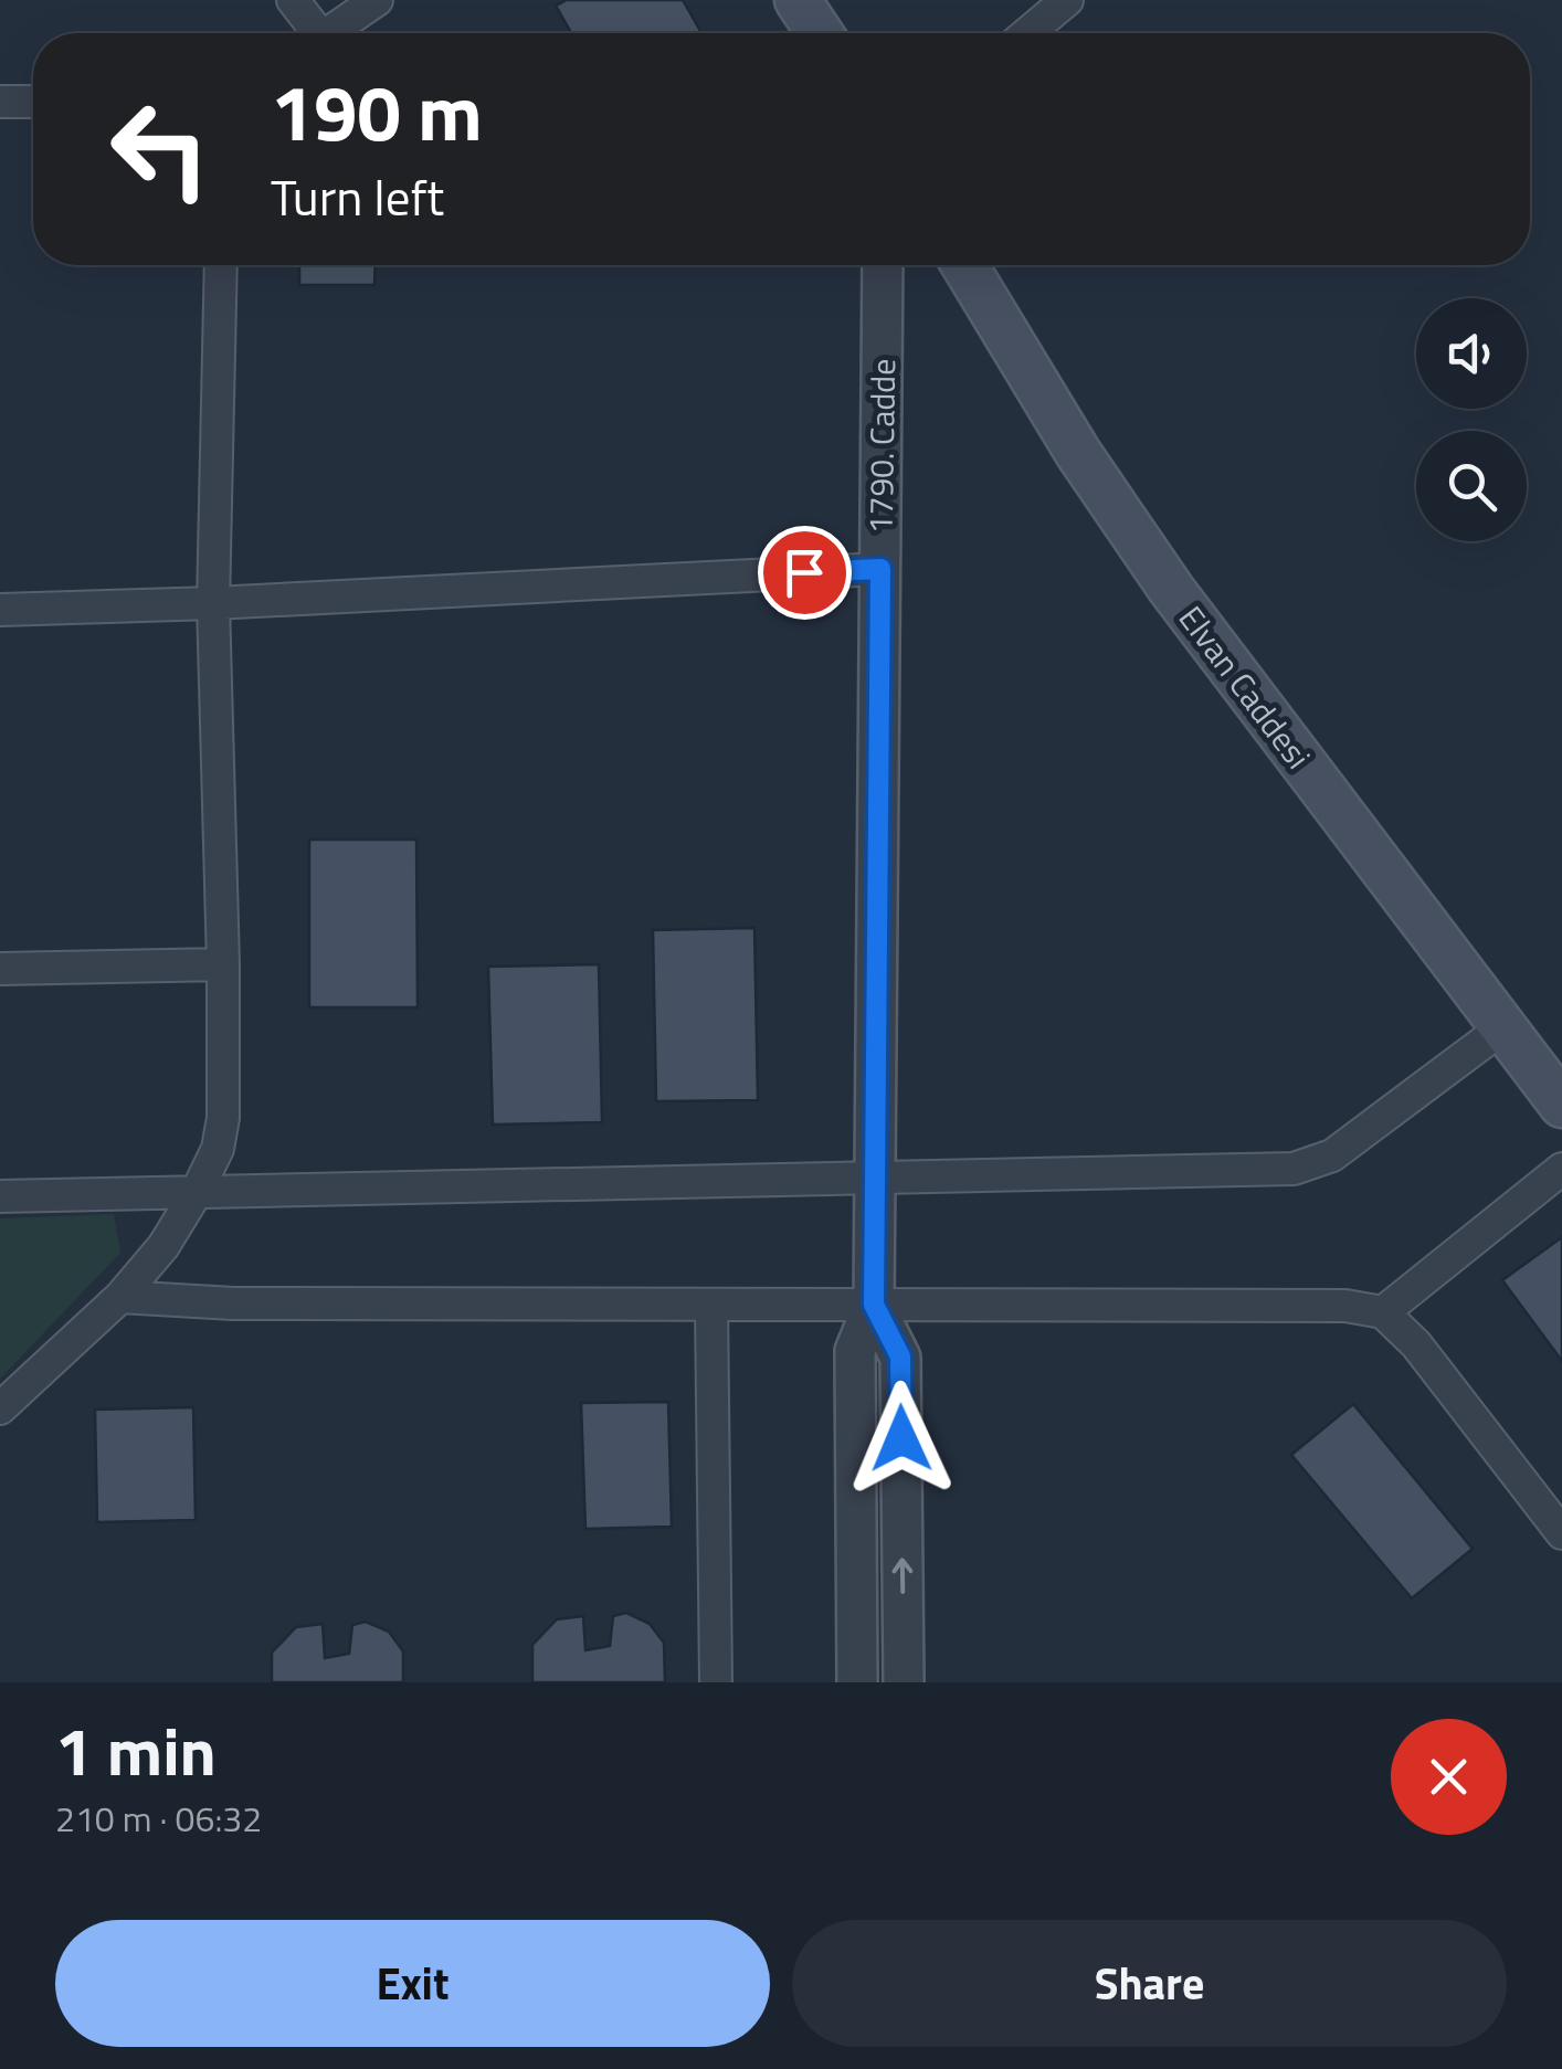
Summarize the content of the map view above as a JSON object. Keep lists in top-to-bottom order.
{
  "streets": {
    "main road": ["Elvan Caddesi"],
    "street": ["1790. Cadde"]
  },
  "page": {
    "turn": ["190 m", "Turn left"],
    "heading": ["1 min", "210 m · 06:32"],
    "buttons": ["Exit", "Share"]
  }
}
